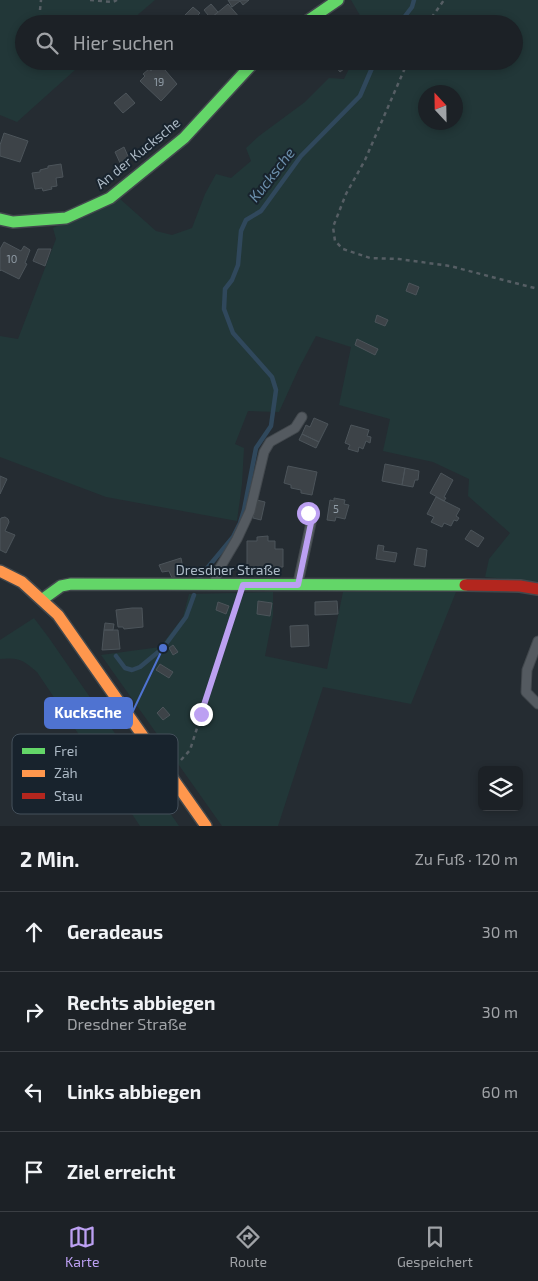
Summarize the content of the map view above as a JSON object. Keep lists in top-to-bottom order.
{
  "streets": {
    "street": ["An der Kucksche", "Dresdner Straße"]
  },
  "water": ["Kucksche"],
  "places": ["Kucksche"],
  "house_numbers": ["19", "10", "5"],
  "legend": ["Frei", "Zäh", "Stau"],
  "north": "top",
  "page": {
    "search": "Hier suchen",
    "heading": ["2 Min.", "Zu Fuß · 120 m"],
    "list": [
      ["Geradeaus", "30 m"],
      ["Rechts abbiegen", "Dresdner Straße", "30 m"],
      ["Links abbiegen", "60 m"],
      "Ziel erreicht"
    ],
    "nav": ["Karte", "Route", "Gespeichert"]
  }
}
